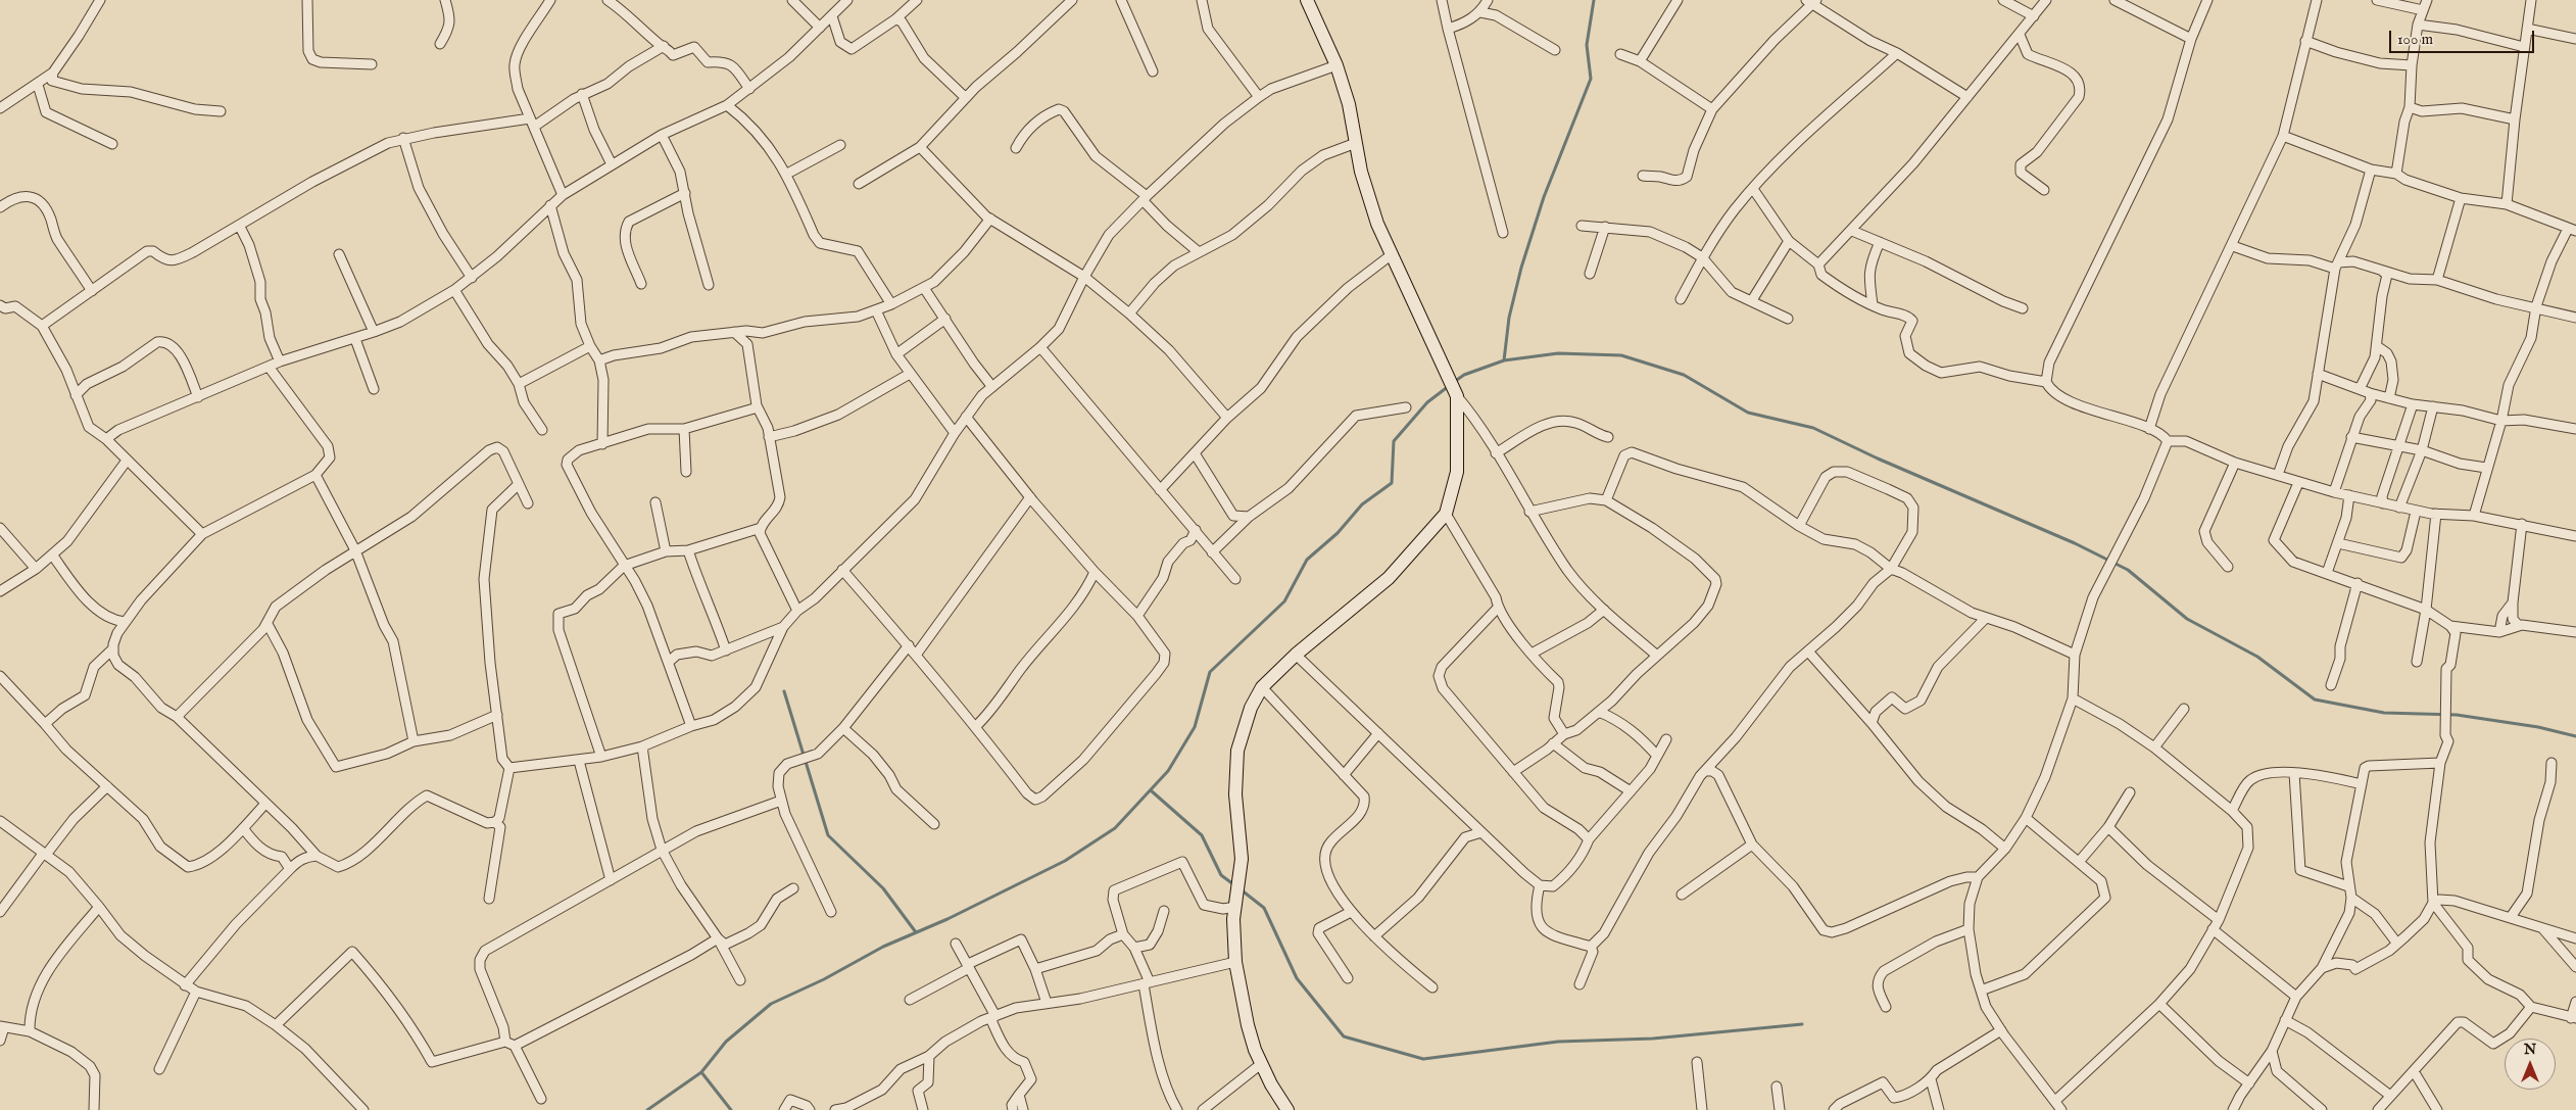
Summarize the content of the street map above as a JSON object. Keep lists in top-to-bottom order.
{
  "scale_bar": "100 m",
  "north": "top"
}
